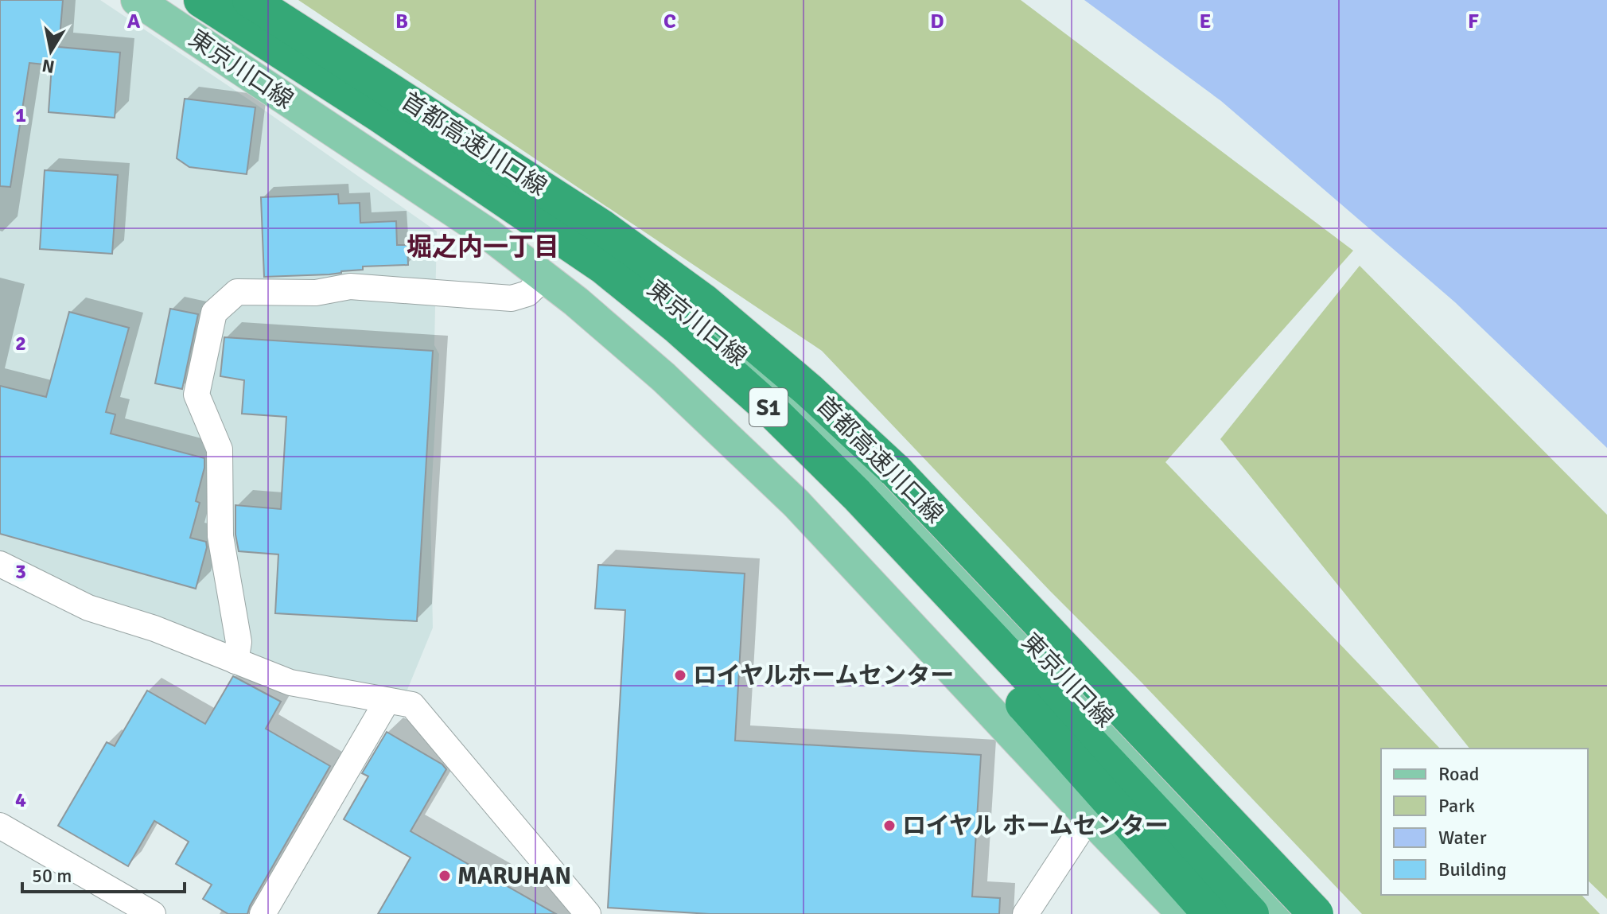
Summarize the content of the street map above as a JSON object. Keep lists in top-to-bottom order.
{
  "streets": {
    "highway": ["首都高速川口線", "S1"],
    "main road": ["東京川口線"]
  },
  "crossings": [
    ["首都高速川口線", "S1"]
  ],
  "districts": ["堀之内一丁目"],
  "places": ["ロイヤルホームセンター", "ロイヤル ホームセンター", "MARUHAN"],
  "legend": [
    "Road",
    "Park",
    "Water",
    "Building"
  ],
  "scale_bar": "50 m",
  "north": "bottom",
  "grid": {
    "columns": [
      "A",
      "B",
      "C",
      "D",
      "E",
      "F"
    ],
    "rows": [
      "1",
      "2",
      "3",
      "4"
    ]
  }
}
